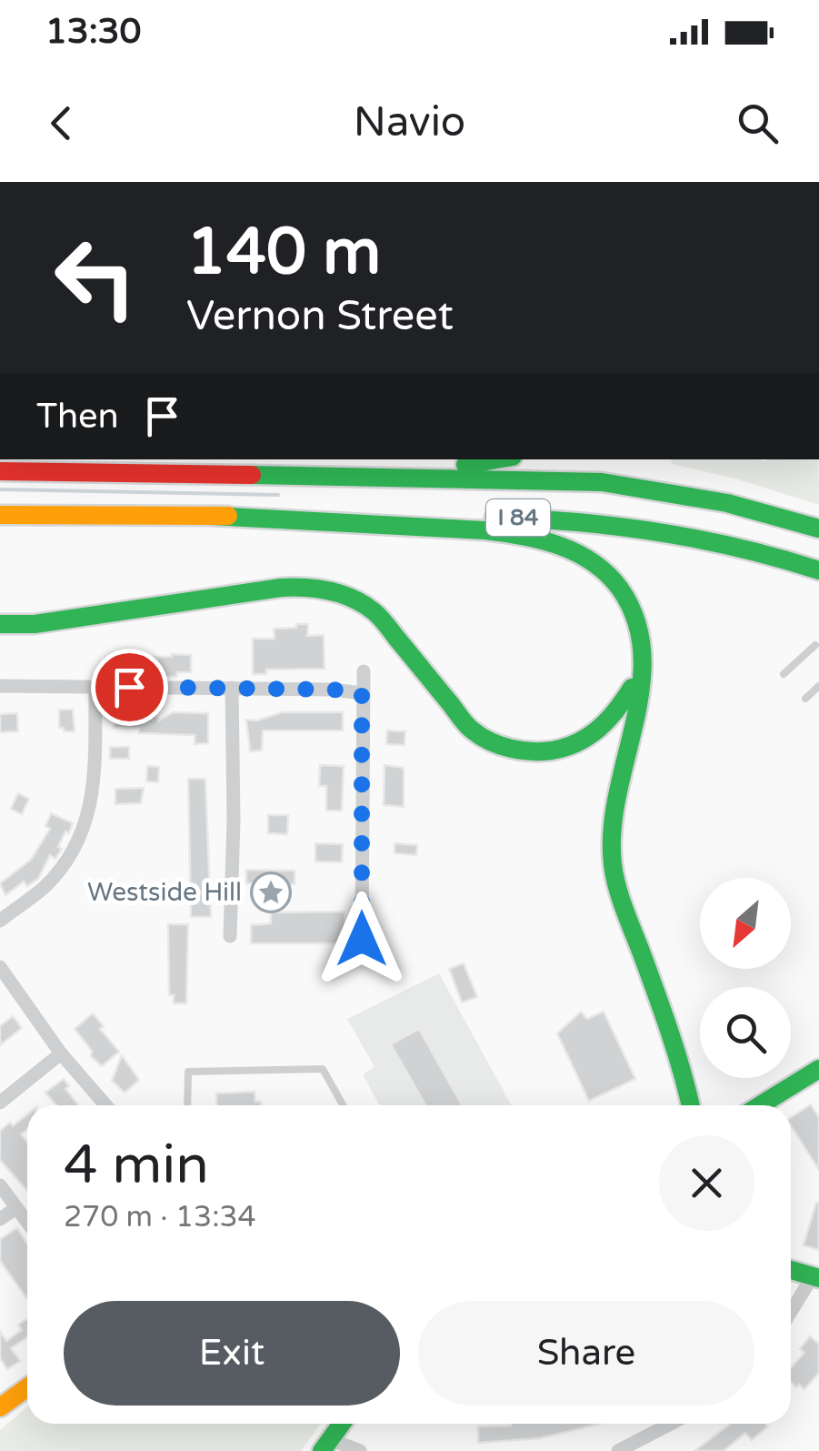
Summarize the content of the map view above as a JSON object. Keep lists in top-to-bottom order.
{
  "streets": {
    "main road": ["I 84"]
  },
  "places": {
    "place": ["Westside Hill"]
  },
  "north": "bottom left",
  "page": {
    "status": "13:30",
    "header": "Navio",
    "turn": ["140 m", "Vernon Street"],
    "then": "Then",
    "heading": ["4 min", "270 m · 13:34"],
    "buttons": ["Exit", "Share"]
  }
}
